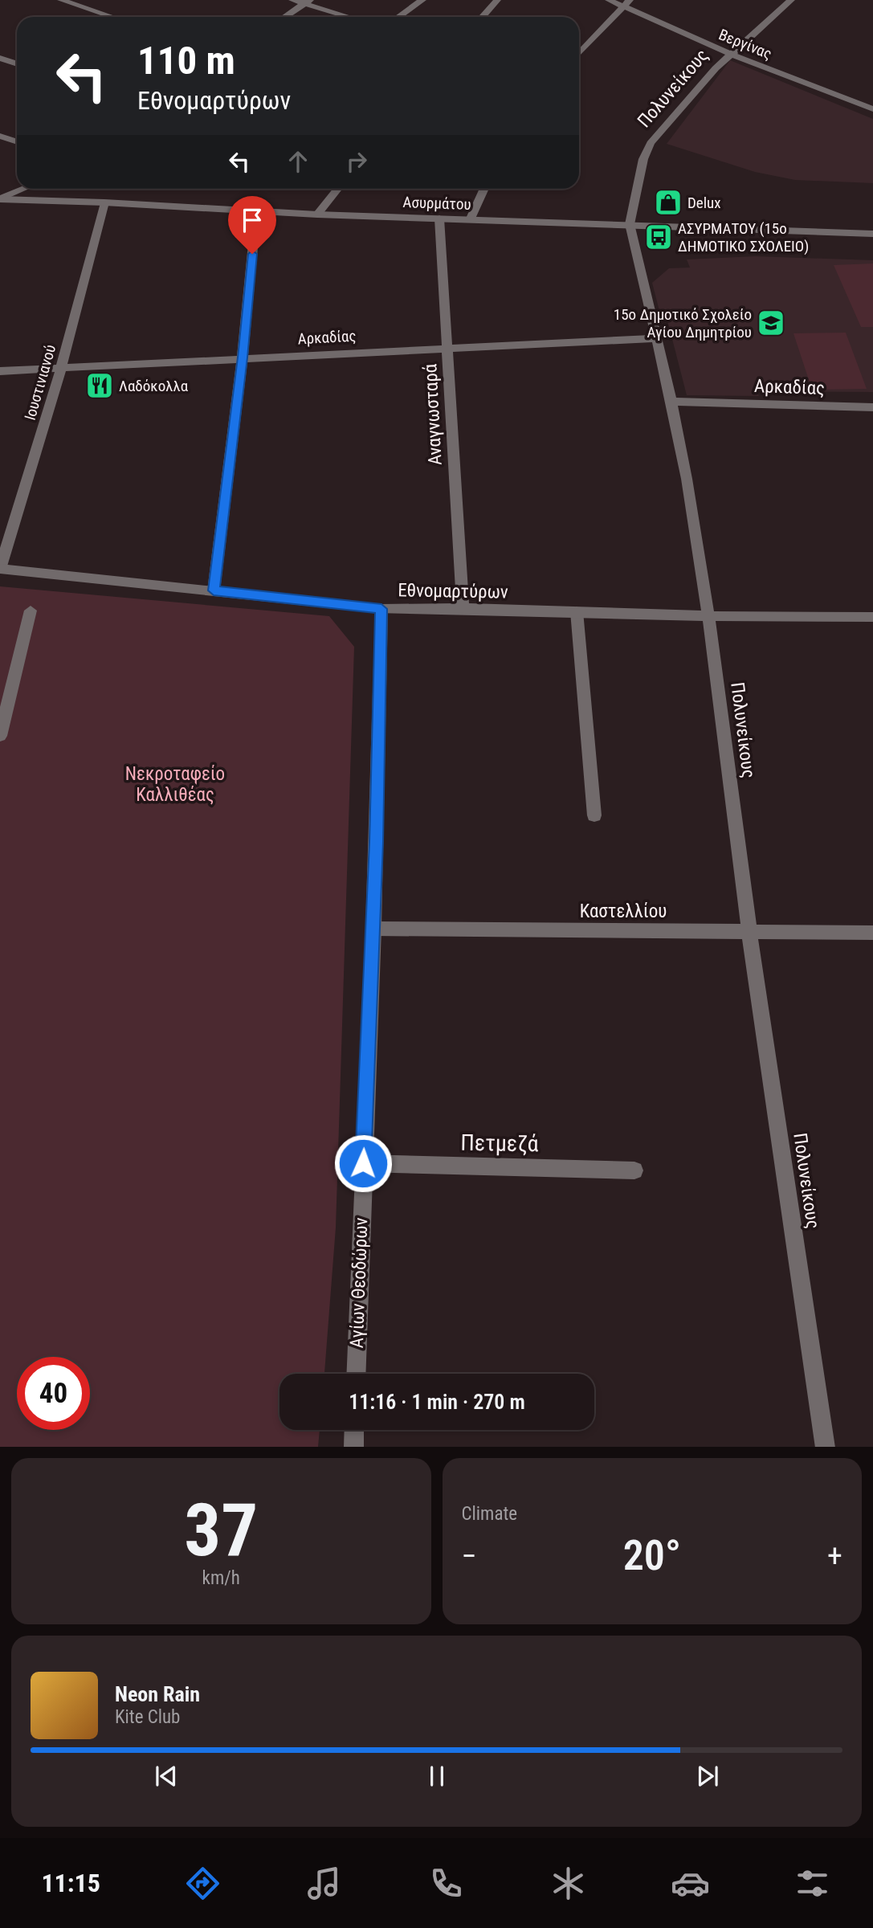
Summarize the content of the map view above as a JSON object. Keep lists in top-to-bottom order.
{
  "streets": {
    "street": [
      "Βεργίνας",
      "Πολυνείκους",
      "Ασυρμάτου",
      "Αρκαδίας",
      "Ιουστινιανού",
      "Αναγνωσταρά",
      "Εθνομαρτύρων",
      "Καστελλίου",
      "Πετμεζά",
      "Αγίων Θεοδώρων"
    ]
  },
  "crossings": [
    ["Βεργίνας", "Πολυνείκους"],
    ["Πολυνείκους", "Ασυρμάτου"],
    ["Πολυνείκους", "Αρκαδίας"],
    ["Πολυνείκους", "Εθνομαρτύρων"],
    ["Πολυνείκους", "Καστελλίου"],
    ["Ασυρμάτου", "Ιουστινιανού"],
    ["Ασυρμάτου", "Αναγνωσταρά"],
    ["Αρκαδίας", "Ιουστινιανού"],
    ["Αρκαδίας", "Αναγνωσταρά"],
    ["Ιουστινιανού", "Εθνομαρτύρων"],
    ["Αναγνωσταρά", "Εθνομαρτύρων"],
    ["Εθνομαρτύρων", "Αγίων Θεοδώρων"],
    ["Καστελλίου", "Αγίων Θεοδώρων"],
    ["Πετμεζά", "Αγίων Θεοδώρων"]
  ],
  "parks": ["Νεκροταφείο Καλλιθέας"],
  "places": {
    "shop": ["Delux"],
    "bus stop": ["ΑΣΥΡΜΑΤΟΥ (15ο ΔΗΜΟΤΙΚΟ ΣΧΟΛΕΙΟ)"],
    "school or university": ["15ο Δημοτικό Σχολείο Αγίου Δημητρίου"],
    "restaurant": ["Λαδόκολλα"]
  },
  "page": {
    "turn": ["110 m", "Εθνομαρτύρων"],
    "limit": "40",
    "trip": "11:16 · 1 min · 270 m",
    "tile": [
      ["37", "km/h"],
      "Climate"
    ],
    "heat": ["−", "20°", "+"],
    "song": ["Neon Rain", "Kite Club"],
    "tabs": "11:15"
  }
}
